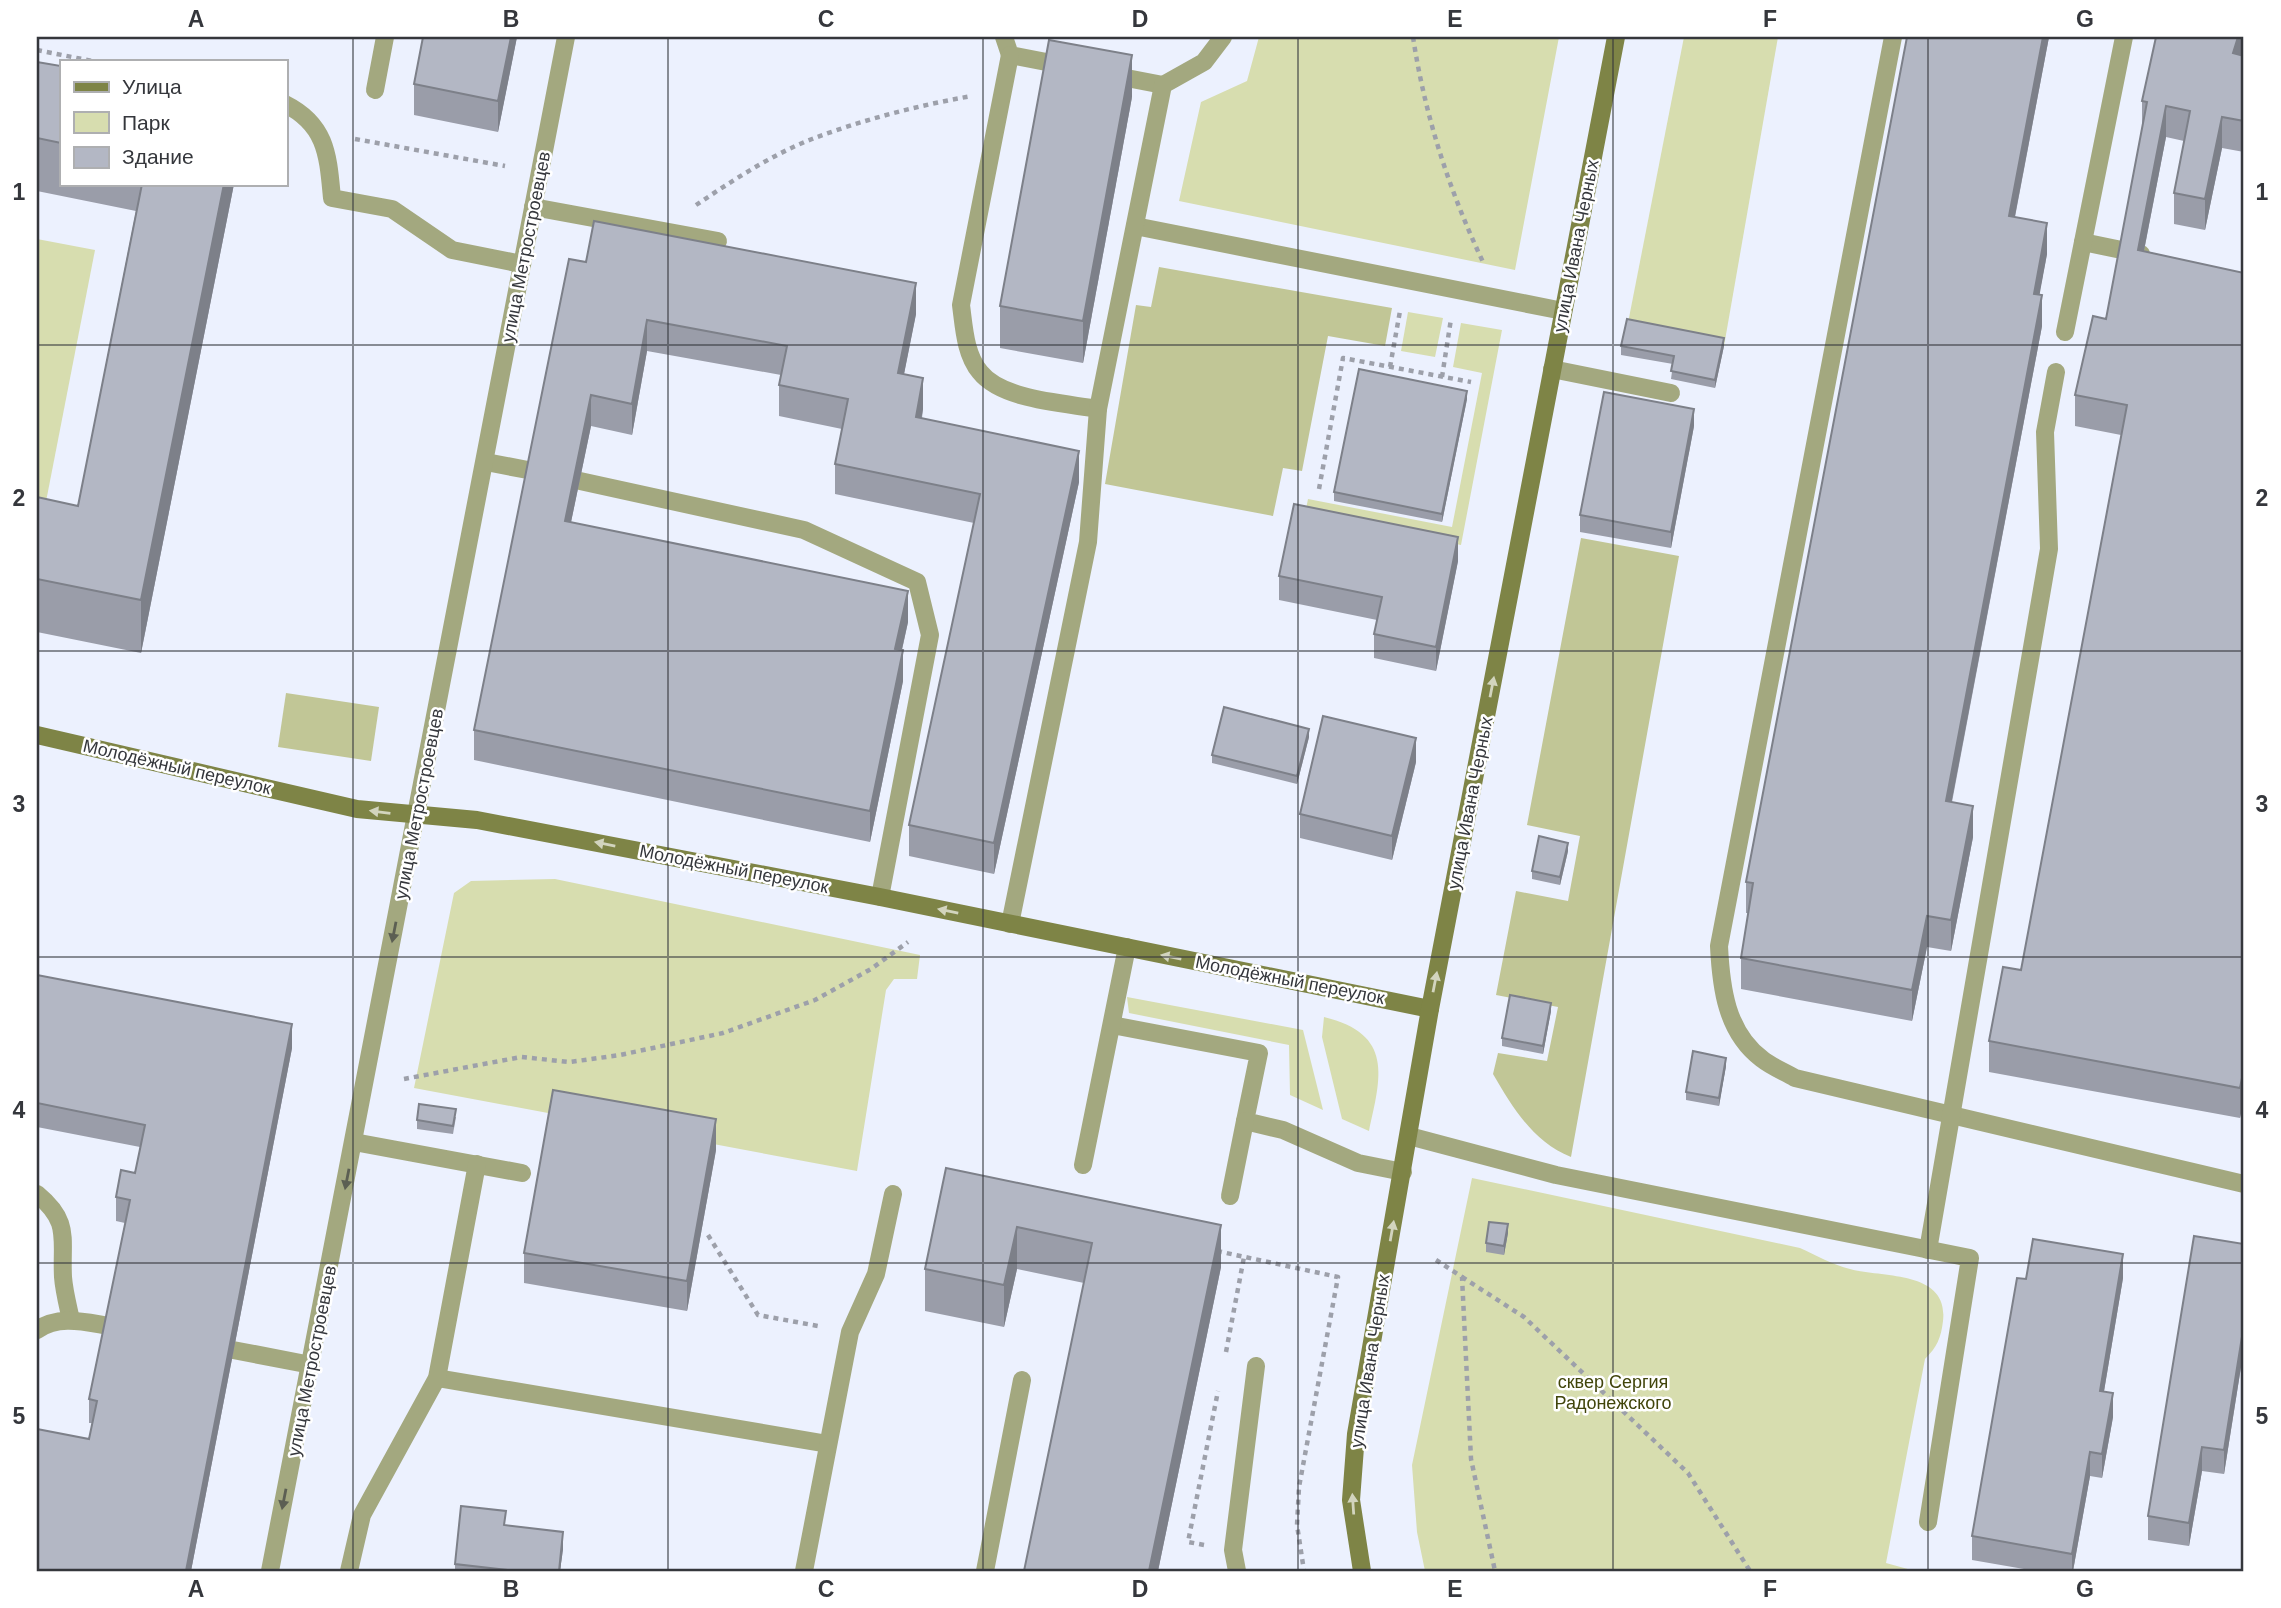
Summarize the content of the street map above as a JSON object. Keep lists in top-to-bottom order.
{
  "streets": {
    "main road": ["улица Ивана Черных", "Молодёжный переулок"],
    "street": ["улица Метростроевцев"]
  },
  "crossings": [
    ["улица Ивана Черных", "Молодёжный переулок"],
    ["улица Метростроевцев", "Молодёжный переулок"]
  ],
  "one_way": ["улица Ивана Черных", "Молодёжный переулок"],
  "parks": ["сквер Сергия Радонежского"],
  "legend": ["Улица", "Парк", "Здание"],
  "grid": {
    "columns": [
      "A",
      "B",
      "C",
      "D",
      "E",
      "F",
      "G"
    ],
    "rows": [
      "1",
      "2",
      "3",
      "4",
      "5"
    ]
  }
}
